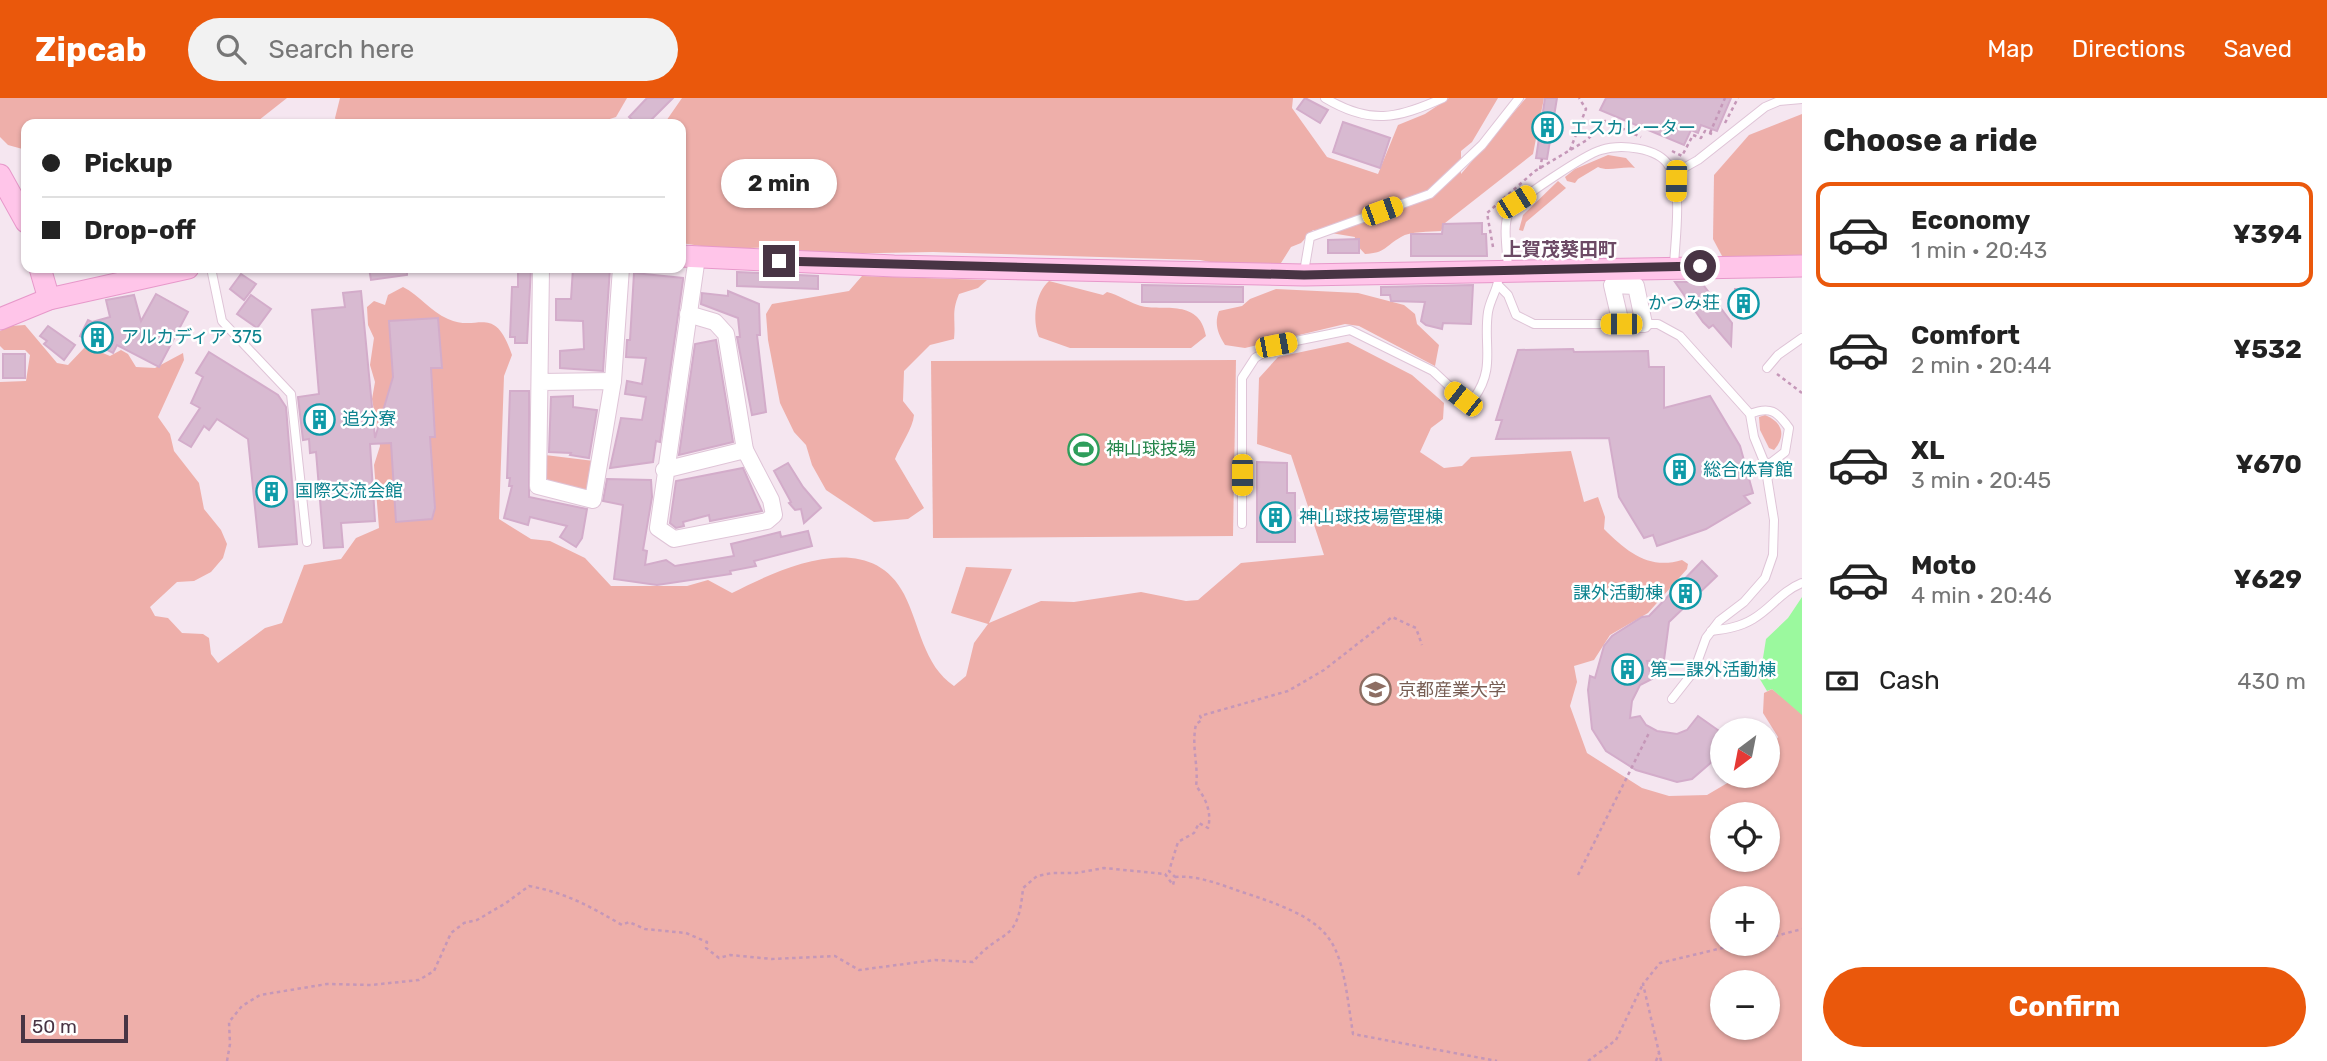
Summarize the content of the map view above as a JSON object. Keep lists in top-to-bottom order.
{
  "districts": ["上賀茂葵田町"],
  "places": {
    "building": [
      "エスカレーター",
      "かつみ荘",
      "アルカディア 375",
      "追分寮",
      "総合体育館",
      "国際交流会館",
      "神山球技場管理棟",
      "課外活動棟",
      "第二課外活動棟"
    ],
    "sports": ["神山球技場"],
    "school or university": ["京都産業大学"]
  },
  "scale_bar": "50 m",
  "north": "bottom left",
  "page": {
    "header": "Zipcab",
    "search": "Search here",
    "nav": ["Map", "Directions", "Saved"],
    "heading": "Choose a ride",
    "banner": ["Pickup", "Drop-off"],
    "bubble": "2 min",
    "list": [
      {
        "name": "Economy",
        "note": "1 min · 20:43",
        "value": "¥394"
      },
      {
        "name": "Comfort",
        "note": "2 min · 20:44",
        "value": "¥532"
      },
      {
        "name": "XL",
        "note": "3 min · 20:45",
        "value": "¥670"
      },
      {
        "name": "Moto",
        "note": "4 min · 20:46",
        "value": "¥629"
      }
    ],
    "pay": ["Cash", "430 m"],
    "map_buttons": ["+", "−"],
    "buttons": "Confirm",
    "scale": "50 m"
  }
}
